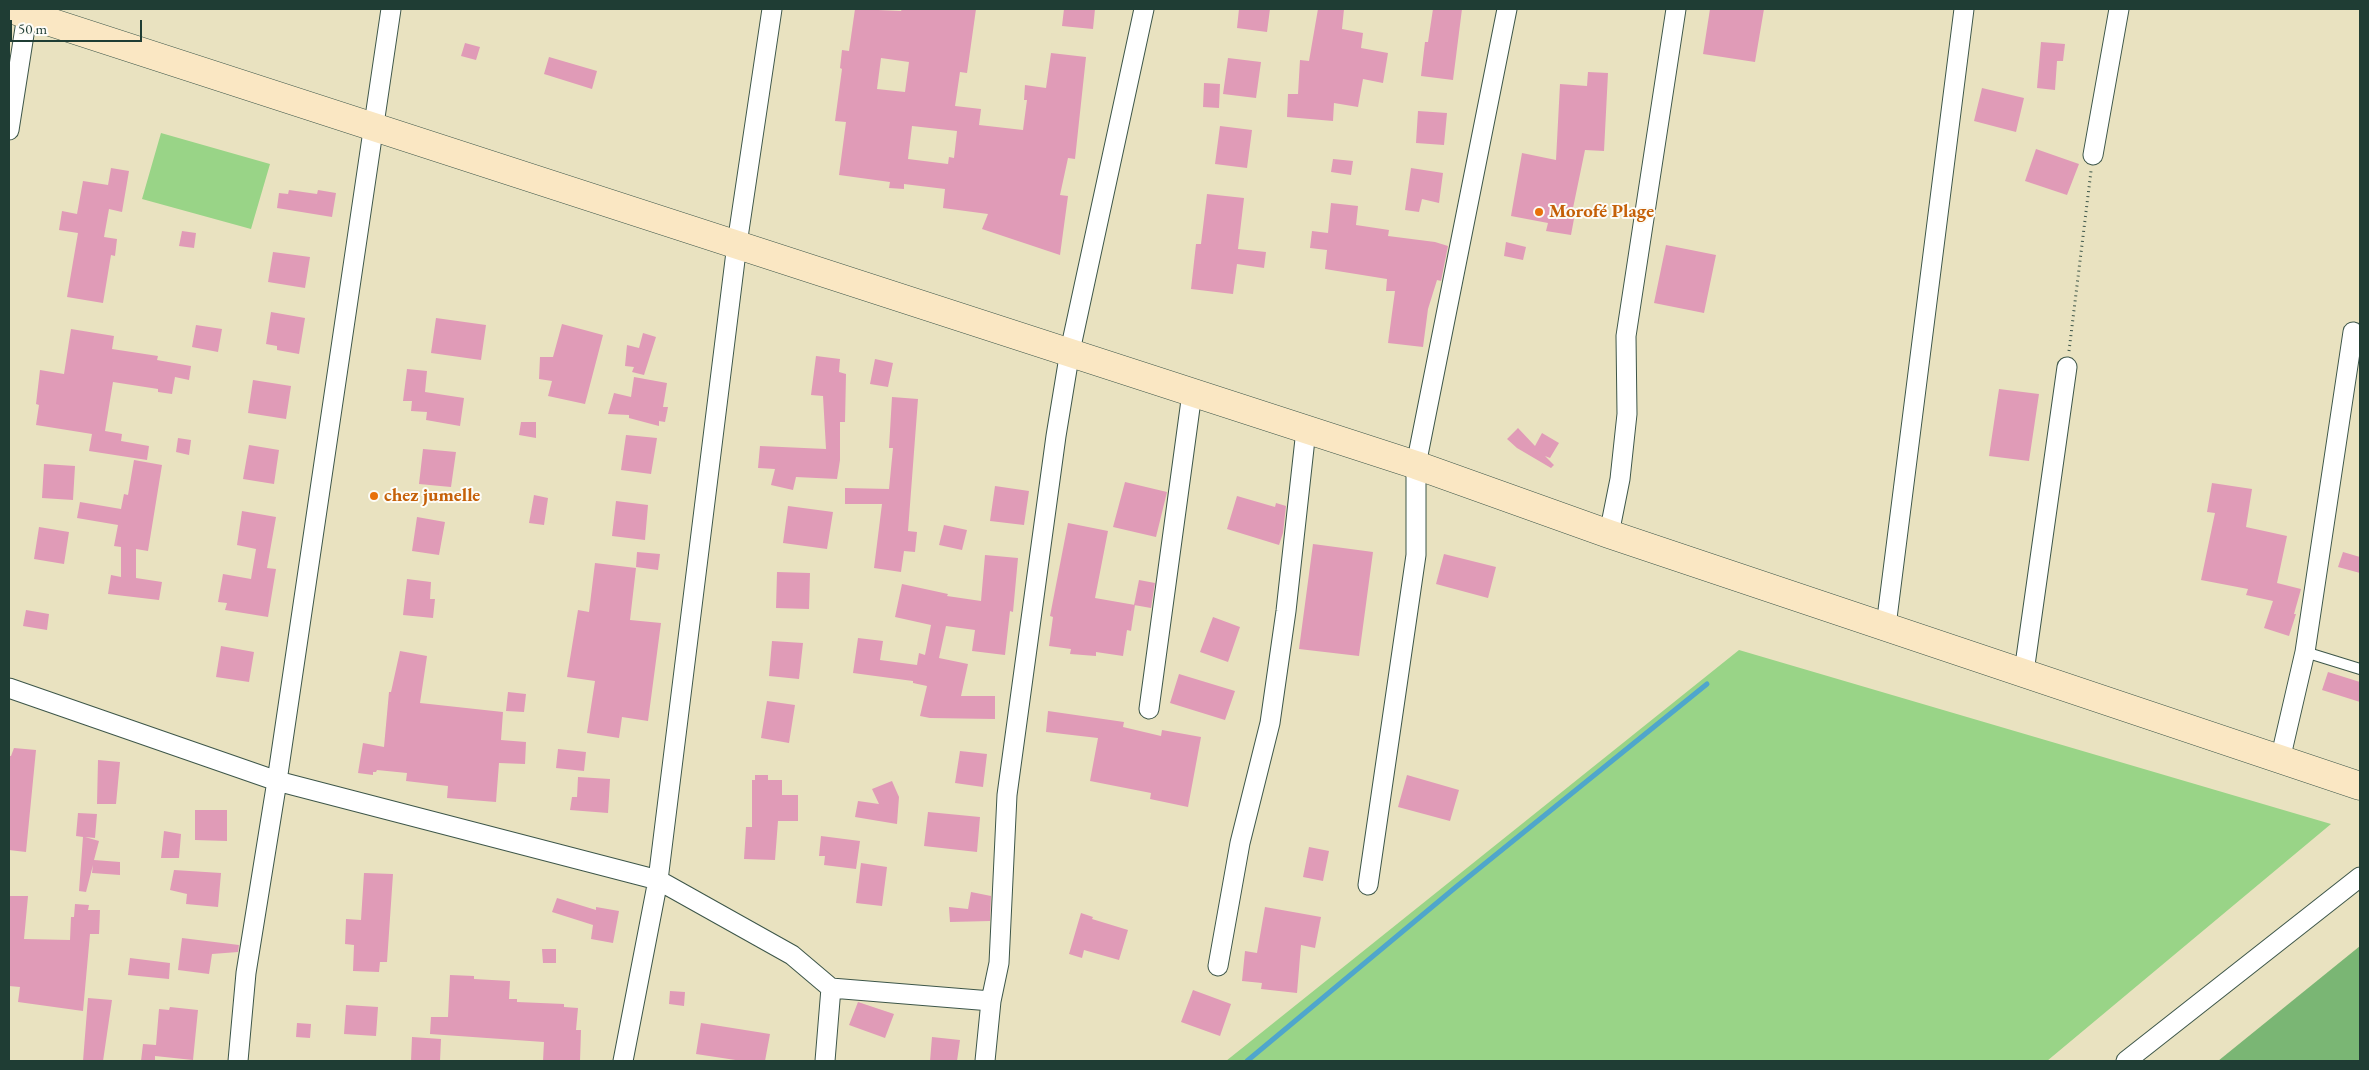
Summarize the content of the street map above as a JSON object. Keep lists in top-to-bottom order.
{
  "places": ["Morofé Plage", "chez jumelle"],
  "scale_bar": "50 m"
}
